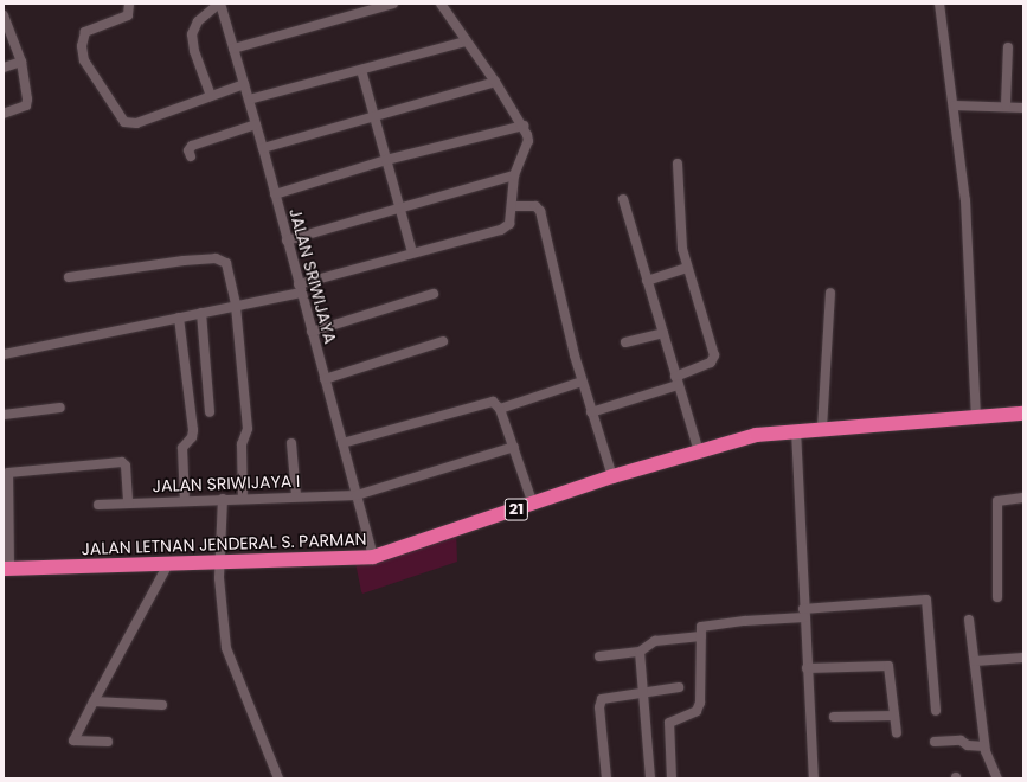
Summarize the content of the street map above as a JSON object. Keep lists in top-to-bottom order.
{
  "streets": {
    "highway": ["21", "JALAN LETNAN JENDERAL S. PARMAN"],
    "street": ["JALAN SRIWIJAYA", "JALAN SRIWIJAYA I"]
  },
  "crossings": [
    ["JALAN SRIWIJAYA", "JALAN SRIWIJAYA I"],
    ["JALAN SRIWIJAYA", "JALAN LETNAN JENDERAL S. PARMAN"]
  ]
}
